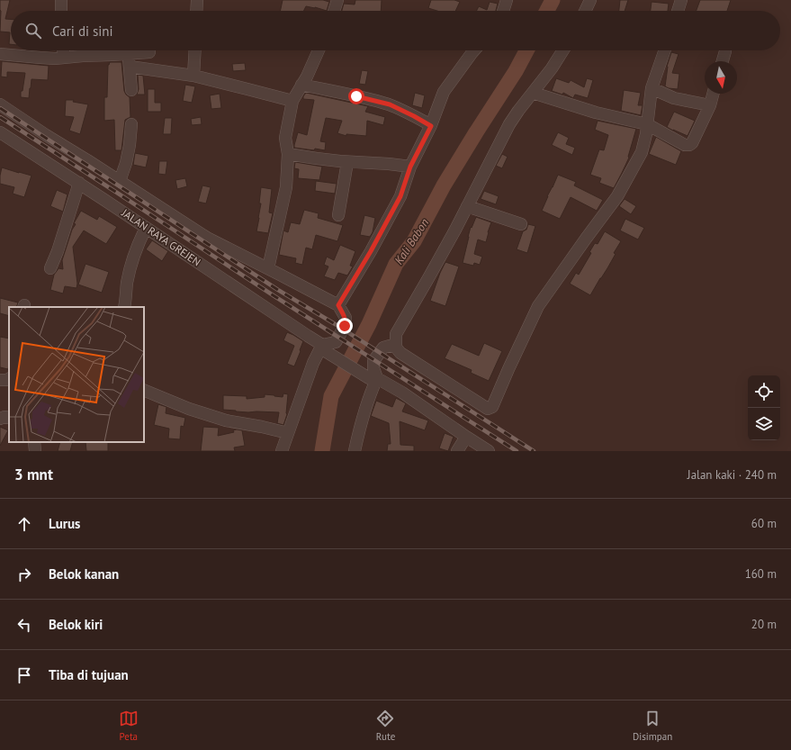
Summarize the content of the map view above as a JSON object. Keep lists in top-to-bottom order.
{
  "streets": {
    "street": ["JALAN RAYA GREJEN"]
  },
  "water": ["Kali Babon"],
  "north": "bottom",
  "page": {
    "search": "Cari di sini",
    "heading": ["3 mnt", "Jalan kaki · 240 m"],
    "list": [
      ["Lurus", "60 m"],
      ["Belok kanan", "160 m"],
      ["Belok kiri", "20 m"],
      "Tiba di tujuan"
    ],
    "nav": ["Peta", "Rute", "Disimpan"]
  }
}
